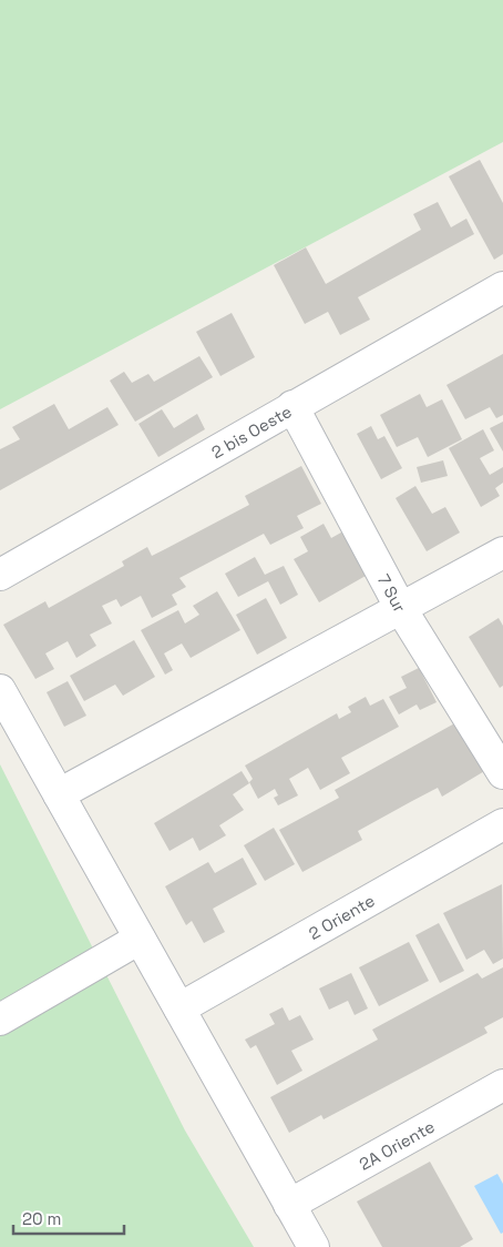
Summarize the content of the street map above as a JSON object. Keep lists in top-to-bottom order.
{
  "streets": {
    "street": [
      "2 bis Oeste",
      "7 Sur",
      "2 Oriente",
      "2A Oriente"
    ]
  },
  "crossings": [
    ["2 bis Oeste", "7 Sur"]
  ],
  "scale_bar": "20 m"
}
